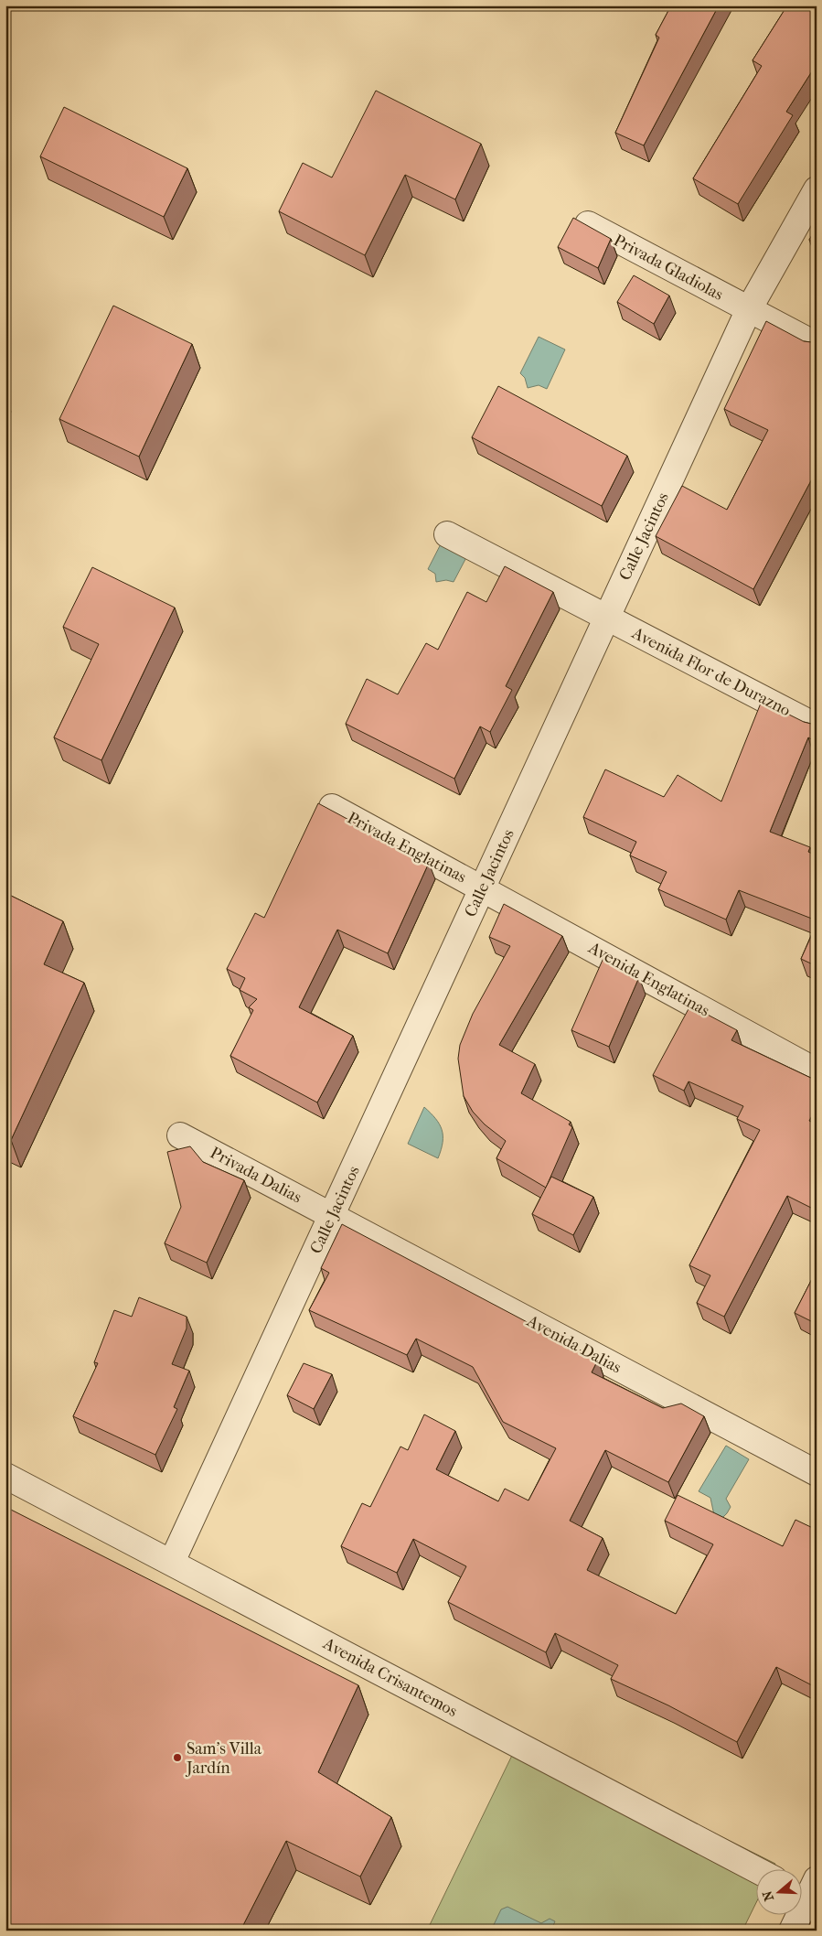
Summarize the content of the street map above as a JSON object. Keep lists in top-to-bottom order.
{
  "streets": {
    "street": [
      "Privada Gladiolas",
      "Calle Jacintos",
      "Avenida Flor de Durazno",
      "Privada Englatinas",
      "Avenida Englatinas",
      "Privada Dalias",
      "Avenida Dalias",
      "Avenida Crisantemos"
    ]
  },
  "crossings": [
    ["Privada Gladiolas", "Calle Jacintos"],
    ["Calle Jacintos", "Avenida Flor de Durazno"],
    ["Calle Jacintos", "Privada Englatinas"],
    ["Calle Jacintos", "Avenida Englatinas"],
    ["Calle Jacintos", "Privada Dalias"],
    ["Calle Jacintos", "Avenida Dalias"],
    ["Calle Jacintos", "Avenida Crisantemos"],
    ["Privada Englatinas", "Avenida Englatinas"],
    ["Privada Dalias", "Avenida Dalias"]
  ],
  "places": ["Sam's Villa Jardín"],
  "north": "left"
}
